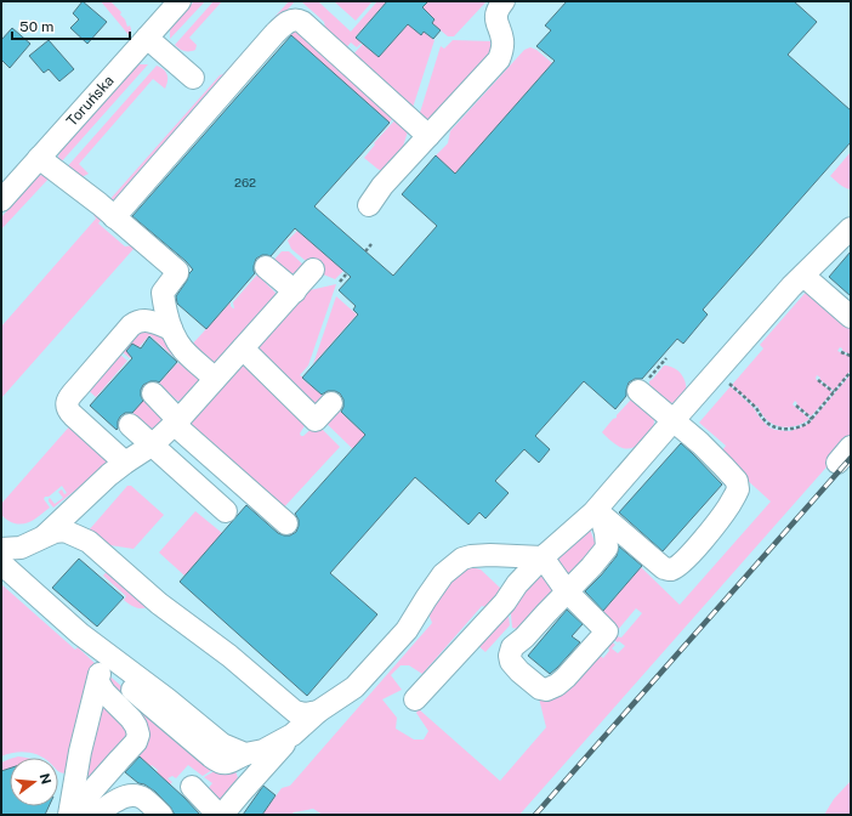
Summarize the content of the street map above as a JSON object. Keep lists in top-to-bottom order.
{
  "streets": {
    "street": ["Toruńska"]
  },
  "house_numbers": ["262"],
  "scale_bar": "50 m",
  "north": "right"
}
